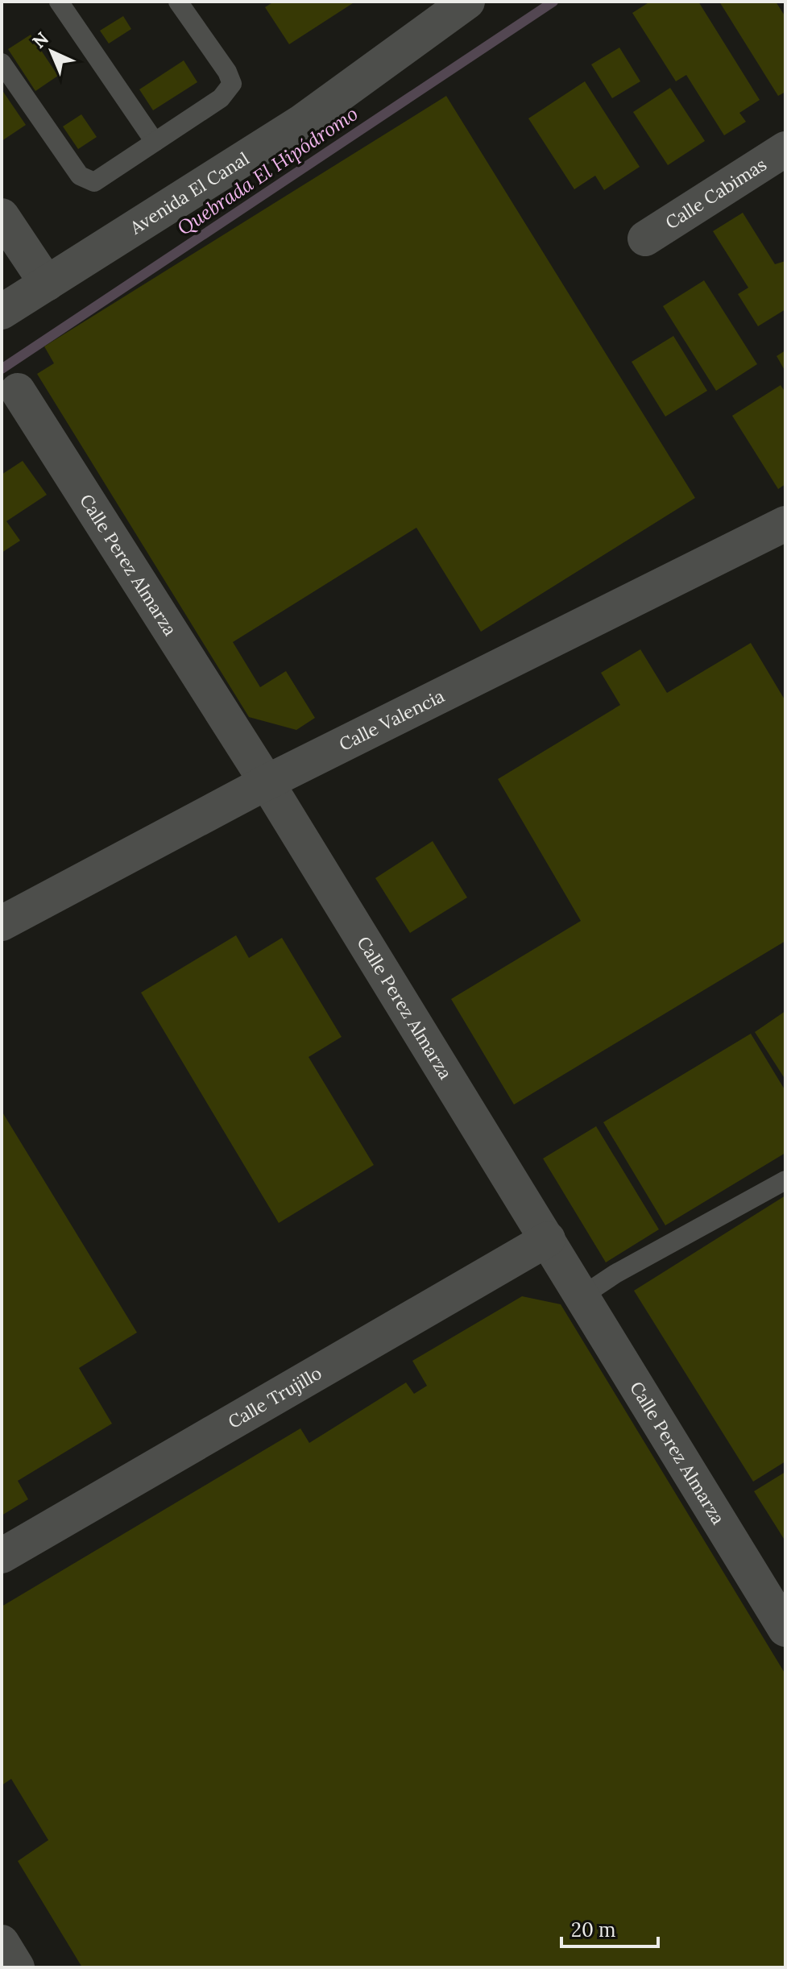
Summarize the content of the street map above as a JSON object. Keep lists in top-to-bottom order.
{
  "streets": {
    "street": [
      "Avenida El Canal",
      "Calle Cabimas",
      "Calle Perez Almarza",
      "Calle Valencia",
      "Calle Trujillo"
    ]
  },
  "crossings": [
    ["Calle Perez Almarza", "Calle Valencia"],
    ["Calle Perez Almarza", "Calle Trujillo"]
  ],
  "water": ["Quebrada El Hipódromo"],
  "scale_bar": "20 m",
  "north": "top left"
}
